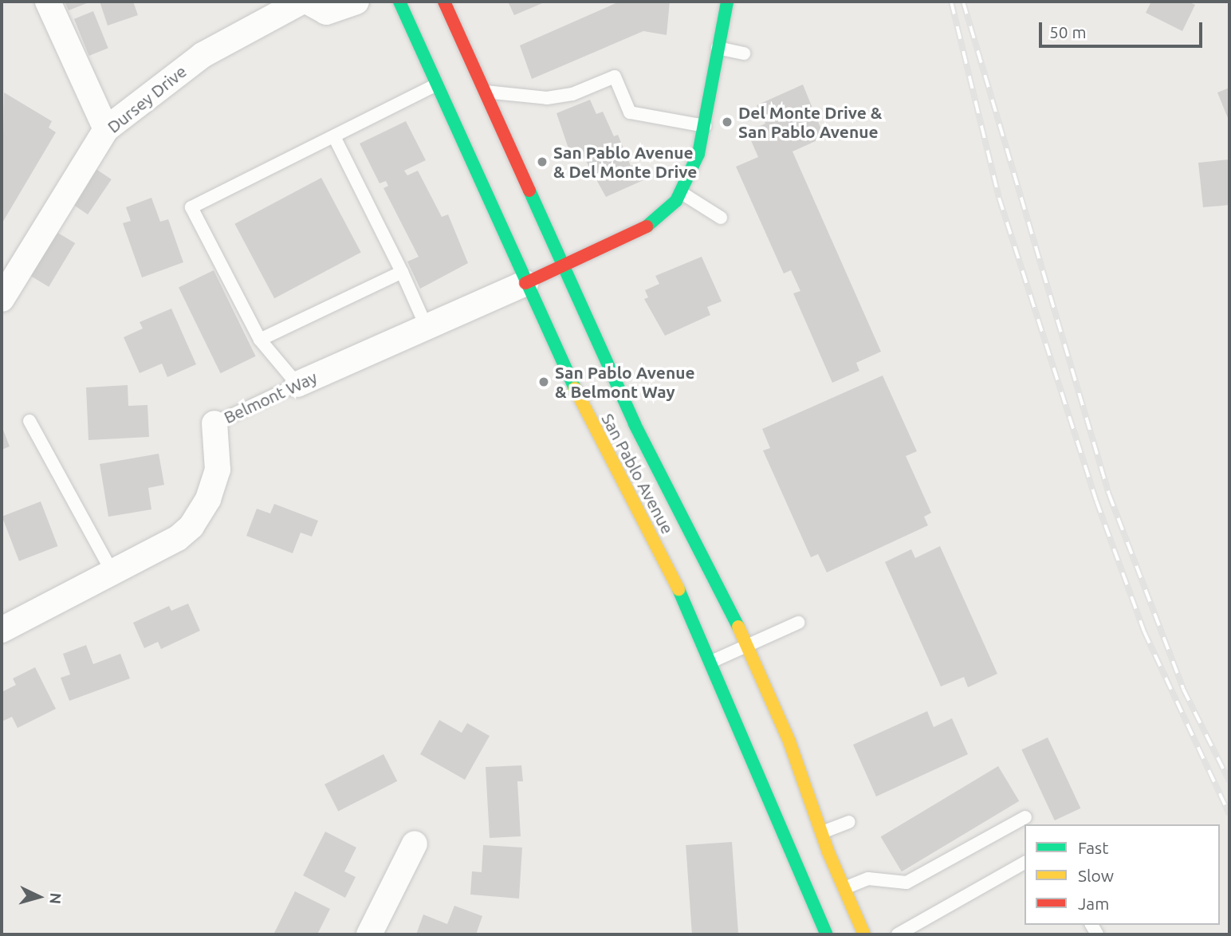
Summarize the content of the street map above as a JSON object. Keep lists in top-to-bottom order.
{
  "streets": {
    "main road": ["Belmont Way", "San Pablo Avenue"],
    "street": ["Dursey Drive"]
  },
  "crossings": [
    ["Belmont Way", "San Pablo Avenue"]
  ],
  "places": ["Del Monte Drive & San Pablo Avenue", "San Pablo Avenue & Del Monte Drive", "San Pablo Avenue & Belmont Way"],
  "legend": ["Fast", "Slow", "Jam"],
  "scale_bar": "50 m",
  "north": "right"
}
